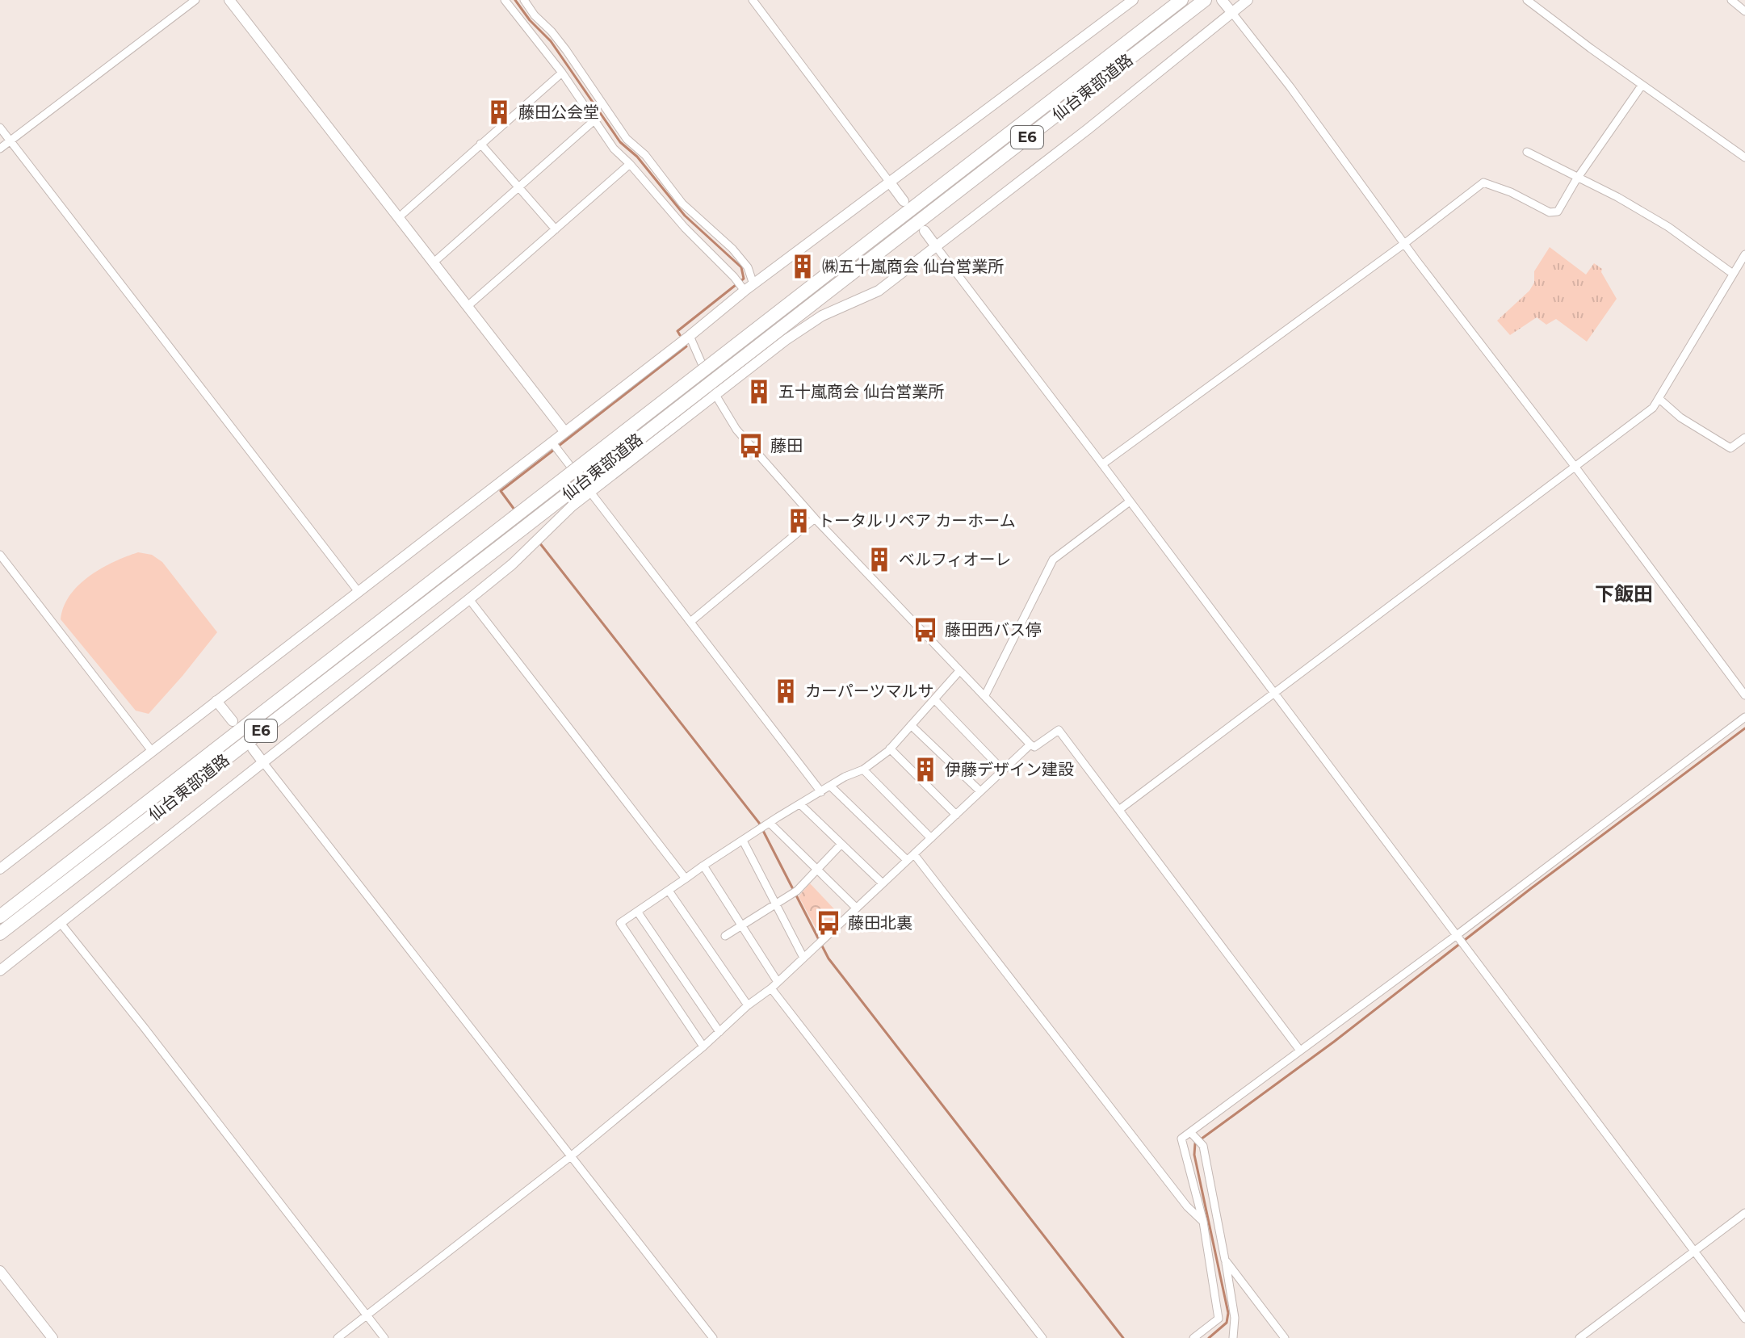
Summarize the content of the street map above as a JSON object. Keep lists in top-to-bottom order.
{
  "streets": {
    "highway": ["仙台東部道路", "E6"]
  },
  "districts": ["下飯田"],
  "places": {
    "building": [
      "藤田公会堂",
      "㈱五十嵐商会 仙台営業所",
      "五十嵐商会 仙台営業所",
      "トータルリペア カーホーム",
      "ベルフィオーレ",
      "カーパーツマルサ",
      "伊藤デザイン建設"
    ],
    "bus stop": ["藤田", "藤田西バス停", "藤田北裏"]
  }
}
